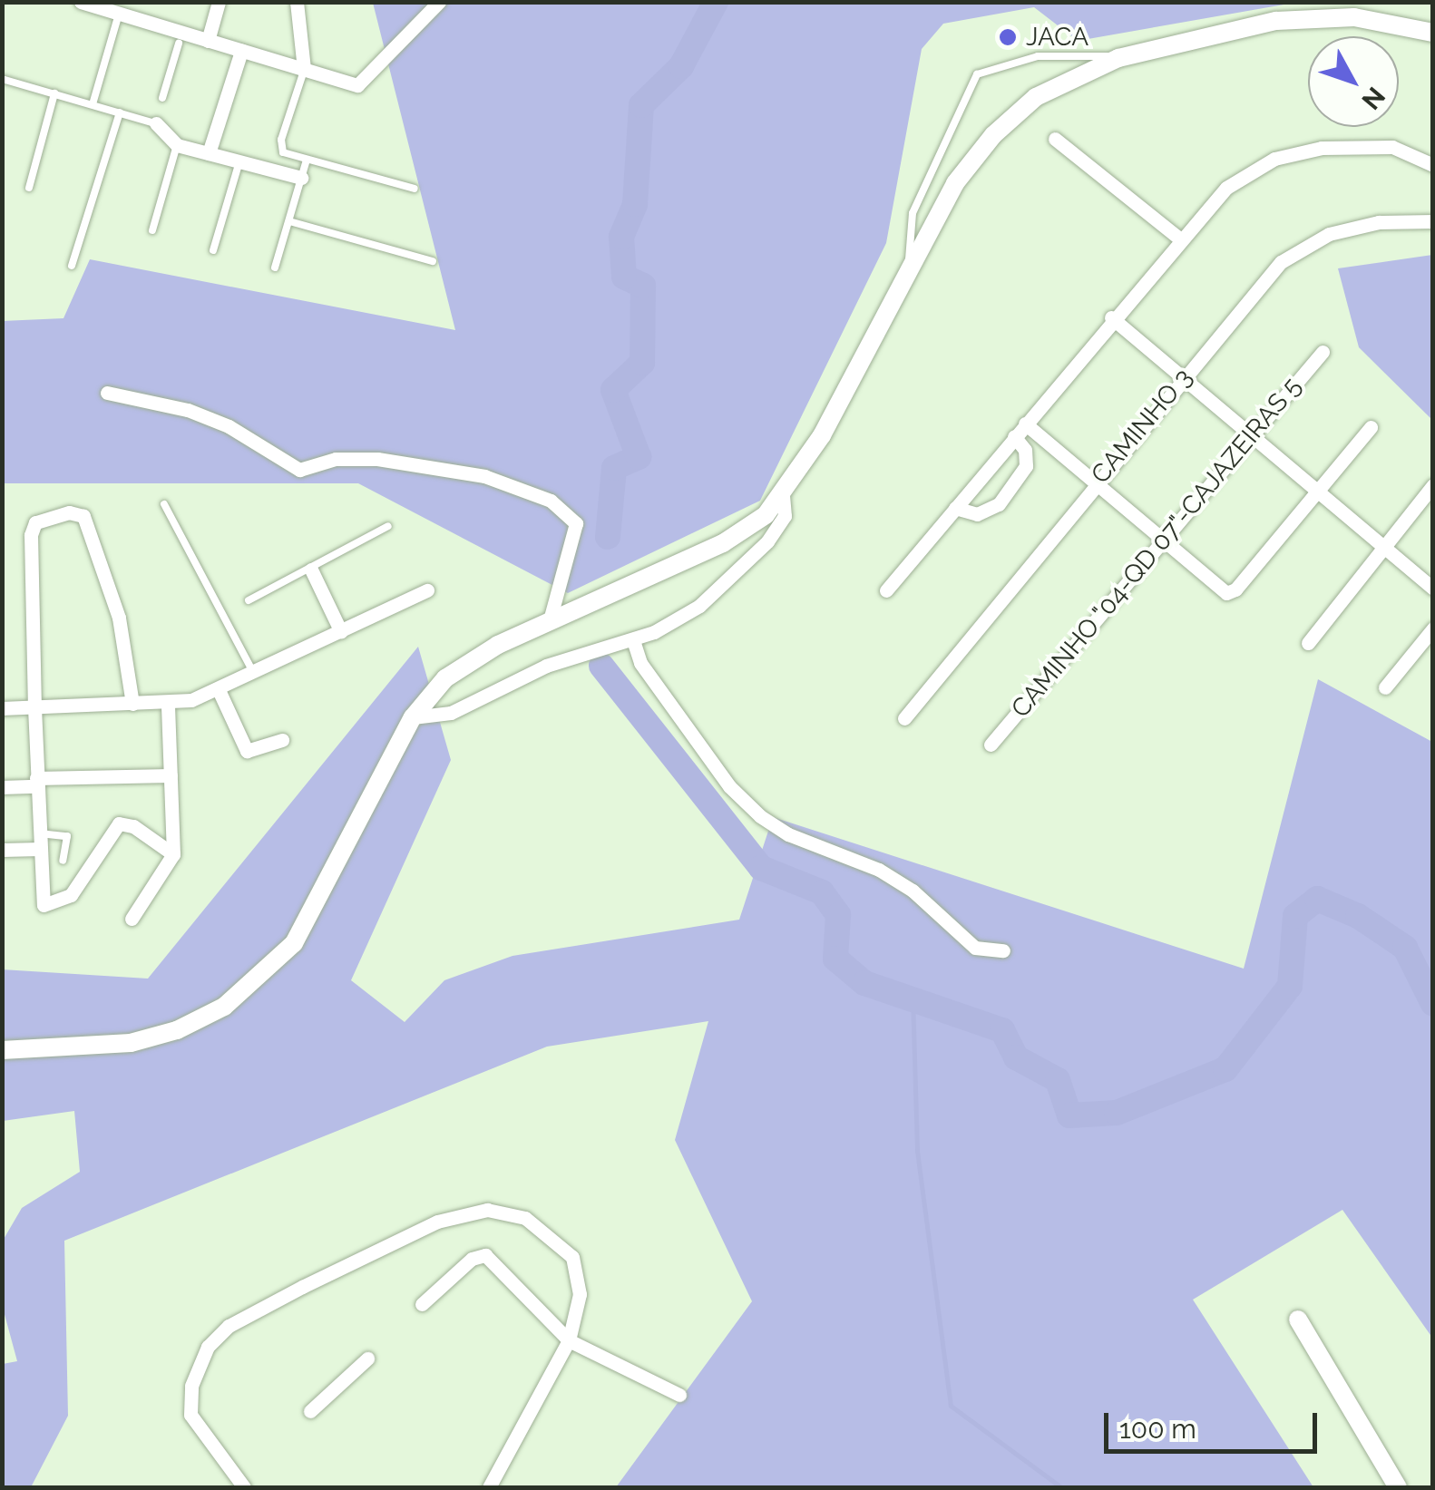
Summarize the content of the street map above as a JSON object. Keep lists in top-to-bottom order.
{
  "streets": {
    "street": ["CAMINHO 3", "CAMINHO \"04-QD 07\"-CAJAZEIRAS 5"]
  },
  "places": ["JACA"],
  "scale_bar": "100 m",
  "north": "bottom right"
}
